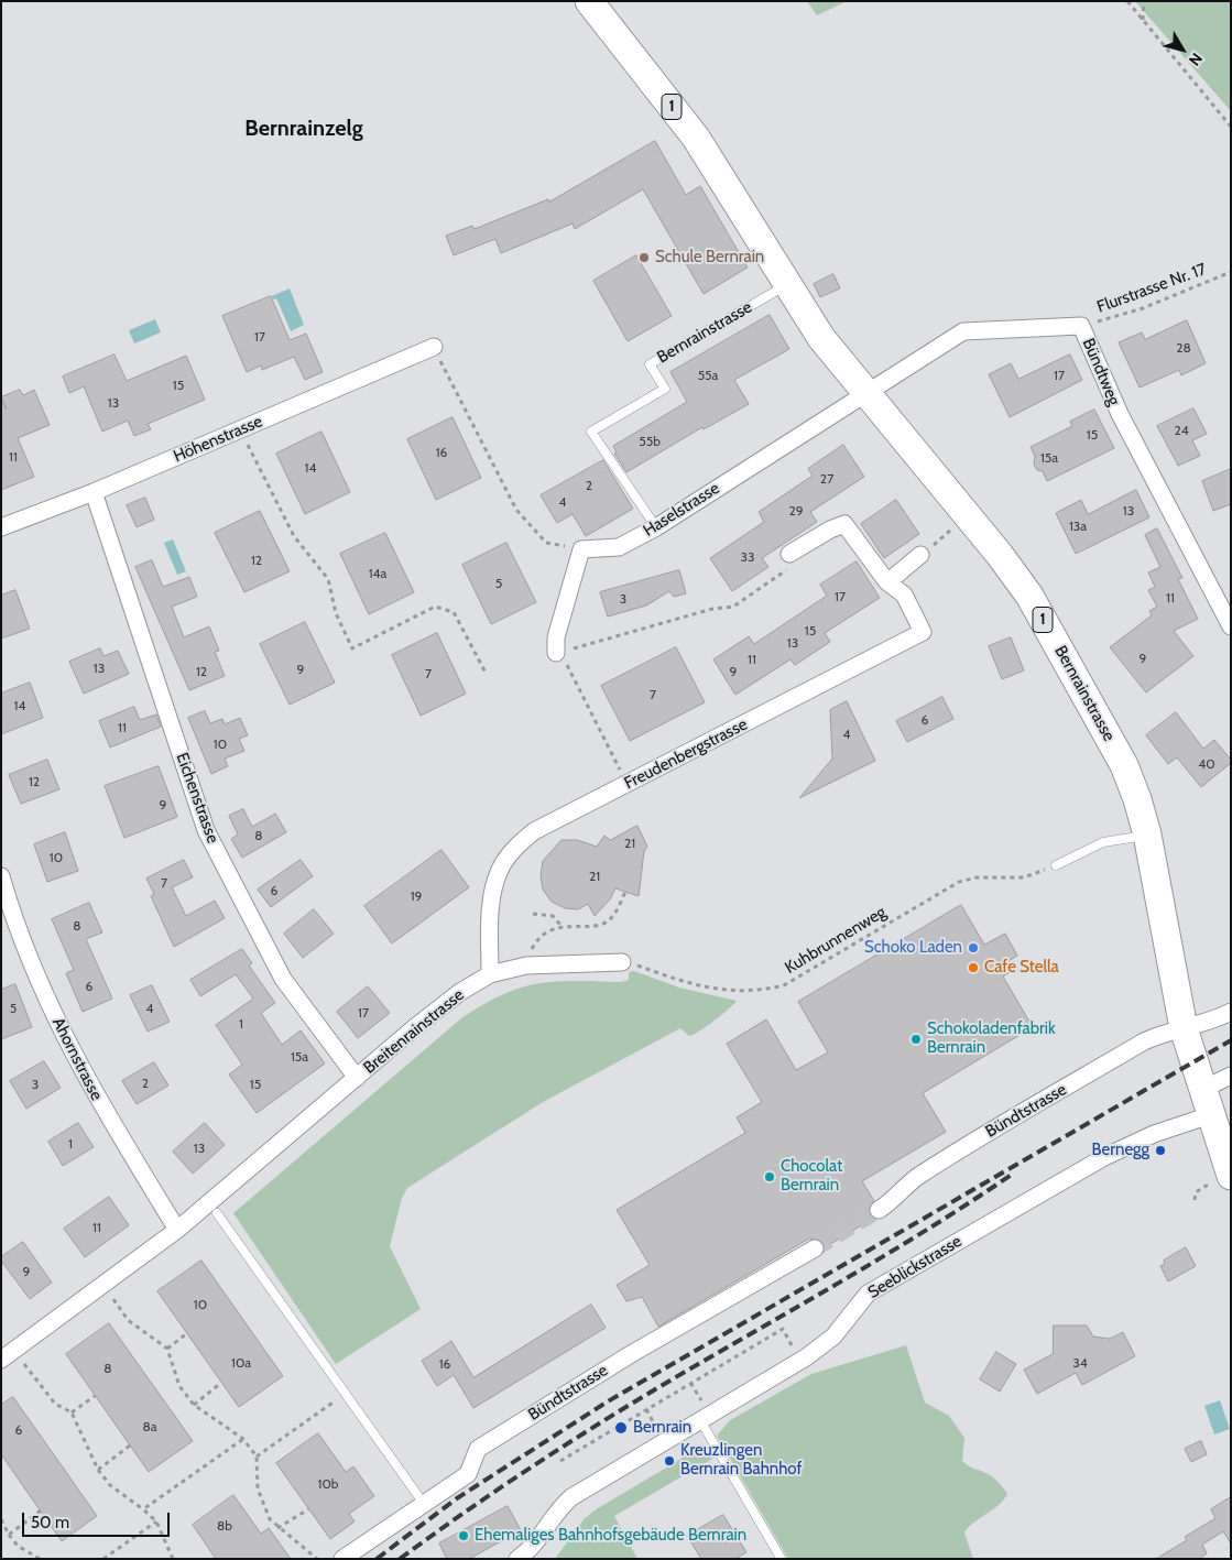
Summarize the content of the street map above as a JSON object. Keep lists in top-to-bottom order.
{
  "streets": {
    "main road": ["1", "Bernrainstrasse"],
    "street": [
      "Bündtweg",
      "Höhenstrasse",
      "Haselstrasse",
      "Freudenbergstrasse",
      "Eichenstrasse",
      "Breitenrainstrasse",
      "Ahornstrasse",
      "Bündtstrasse",
      "Seeblickstrasse"
    ],
    "path": ["Flurstrasse Nr. 17", "Kuhbrunnenweg"]
  },
  "crossings": [
    ["Flurstrasse Nr. 17", "Bündtweg"],
    ["Bernrainstrasse", "Bündtweg"],
    ["Bernrainstrasse", "Haselstrasse"],
    ["Bernrainstrasse", "Bündtstrasse"],
    ["Bernrainstrasse", "Seeblickstrasse"],
    ["Bündtweg", "Haselstrasse"],
    ["Höhenstrasse", "Eichenstrasse"],
    ["Freudenbergstrasse", "Breitenrainstrasse"],
    ["Eichenstrasse", "Breitenrainstrasse"],
    ["Kuhbrunnenweg", "Breitenrainstrasse"],
    ["Breitenrainstrasse", "Ahornstrasse"]
  ],
  "districts": ["Bernrainzelg"],
  "places": [
    "Schule Bernrain",
    "Schoko Laden",
    "Cafe Stella",
    "Schokoladenfabrik Bernrain",
    "Bernegg",
    "Chocolat Bernrain",
    "Bernrain",
    "Kreuzlingen Bernrain Bahnhof",
    "Ehemaliges Bahnhofsgebäude Bernrain"
  ],
  "house_numbers": [
    "17",
    "28",
    "55a",
    "17",
    "15",
    "13",
    "24",
    "15",
    "55b",
    "16",
    "11",
    "15a",
    "14",
    "27",
    "2",
    "4",
    "29",
    "13",
    "13a",
    "33",
    "12",
    "14a",
    "5",
    "17",
    "11",
    "3",
    "15",
    "13",
    "9",
    "11",
    "13",
    "9",
    "12",
    "9",
    "7",
    "7",
    "14",
    "6",
    "11",
    "4",
    "10",
    "40",
    "12",
    "9",
    "8",
    "21",
    "10",
    "21",
    "7",
    "6",
    "19",
    "8",
    "6",
    "5",
    "4",
    "17",
    "1",
    "15a",
    "2",
    "3",
    "15",
    "1",
    "13",
    "11",
    "9",
    "10",
    "10a",
    "34",
    "16",
    "8",
    "8a",
    "6",
    "10b",
    "8b"
  ],
  "scale_bar": "50 m",
  "north": "bottom right"
}
